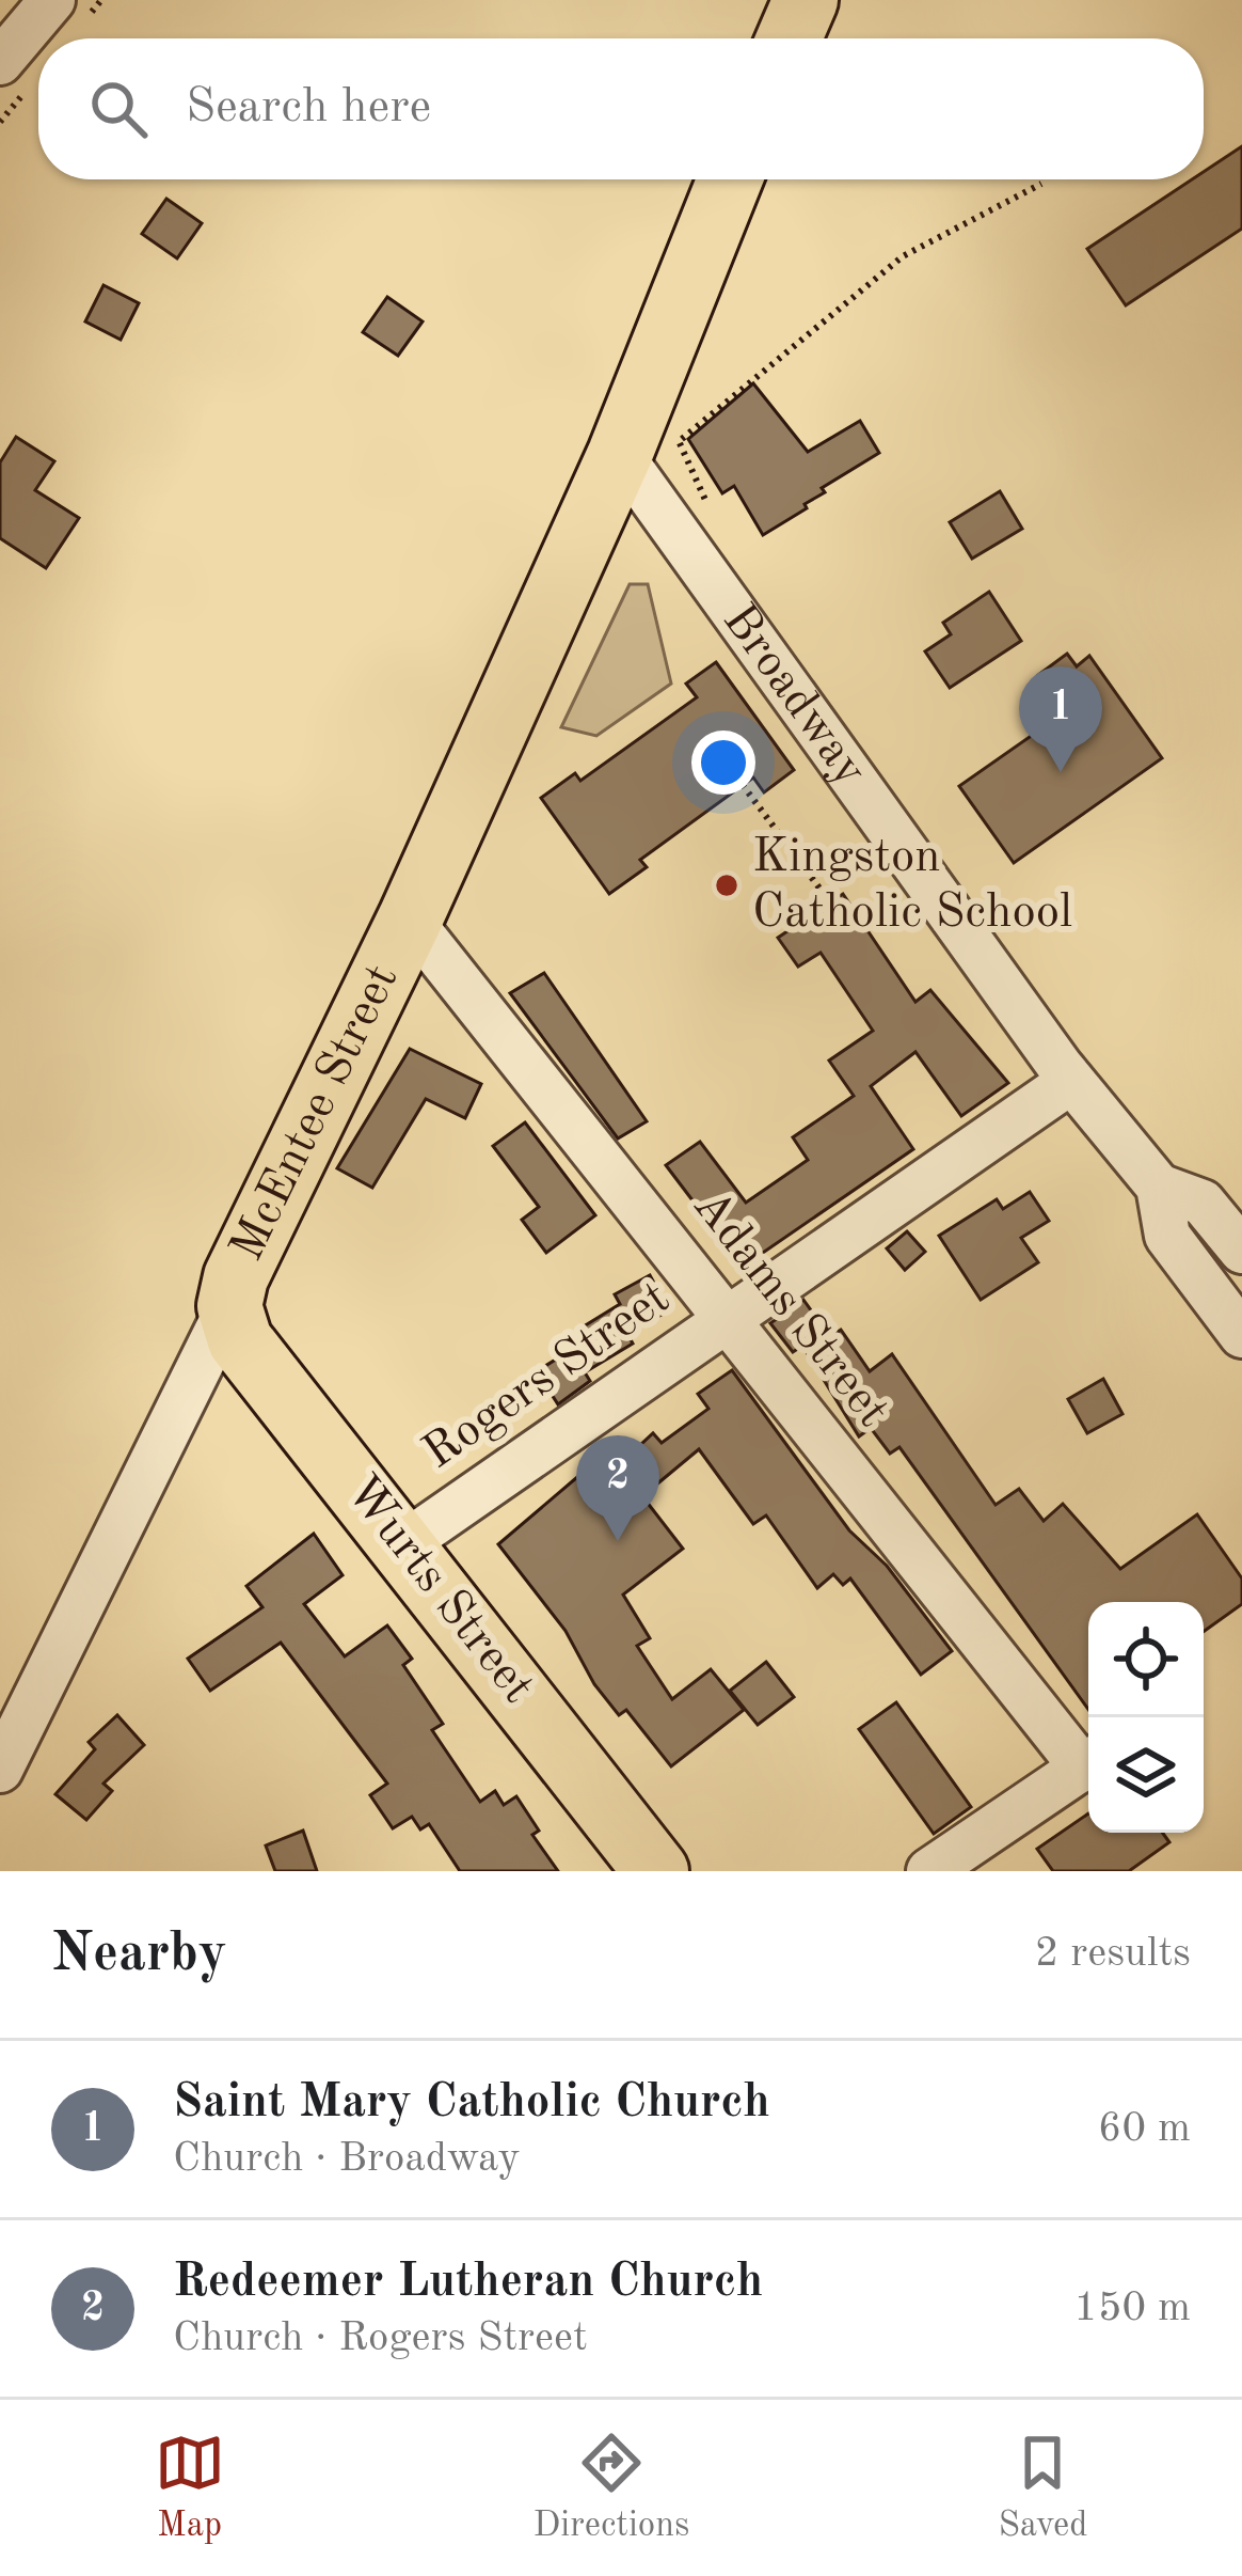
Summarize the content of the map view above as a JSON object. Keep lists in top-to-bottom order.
{
  "streets": {
    "highway": ["McEntee Street", "Wurts Street"],
    "street": ["Broadway", "Adams Street", "Rogers Street"]
  },
  "crossings": [
    ["Broadway", "McEntee Street"],
    ["Broadway", "Rogers Street"],
    ["McEntee Street", "Adams Street"],
    ["McEntee Street", "Wurts Street"],
    ["Adams Street", "Rogers Street"],
    ["Rogers Street", "Wurts Street"]
  ],
  "places": ["Kingston Catholic School"],
  "page": {
    "search": "Search here",
    "pins": ["1", "2"],
    "heading": ["Nearby", "2 results"],
    "list": [
      {
        "mark": "1",
        "name": "Saint Mary Catholic Church",
        "note": "Church · Broadway",
        "value": "60 m"
      },
      {
        "mark": "2",
        "name": "Redeemer Lutheran Church",
        "note": "Church · Rogers Street",
        "value": "150 m"
      }
    ],
    "nav": ["Map", "Directions", "Saved"]
  }
}
